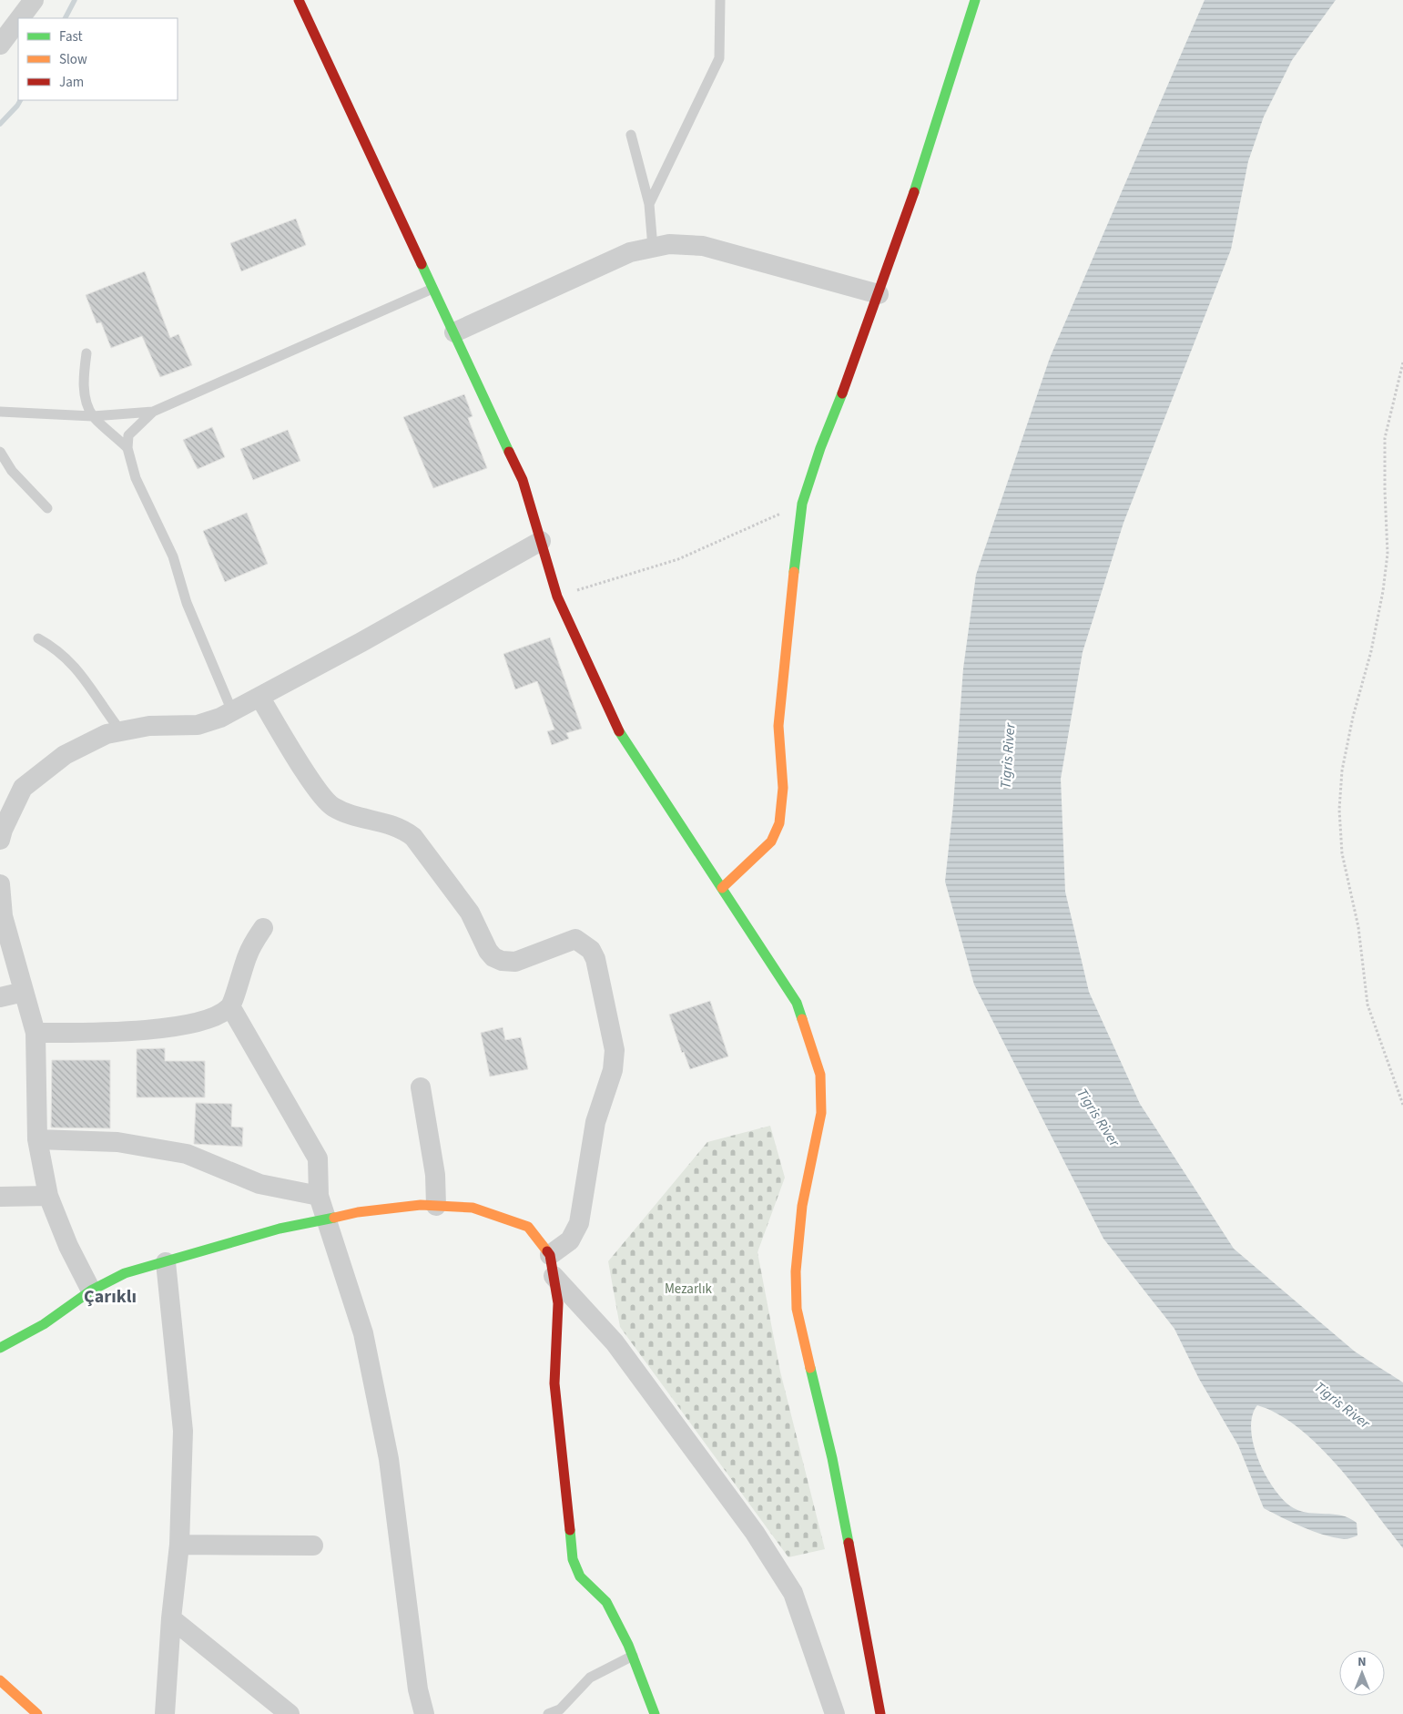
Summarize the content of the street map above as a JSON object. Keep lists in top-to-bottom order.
{
  "districts": ["Çarıklı"],
  "water": ["Tigris River"],
  "parks": ["Mezarlık"],
  "legend": ["Fast", "Slow", "Jam"],
  "north": "top"
}
